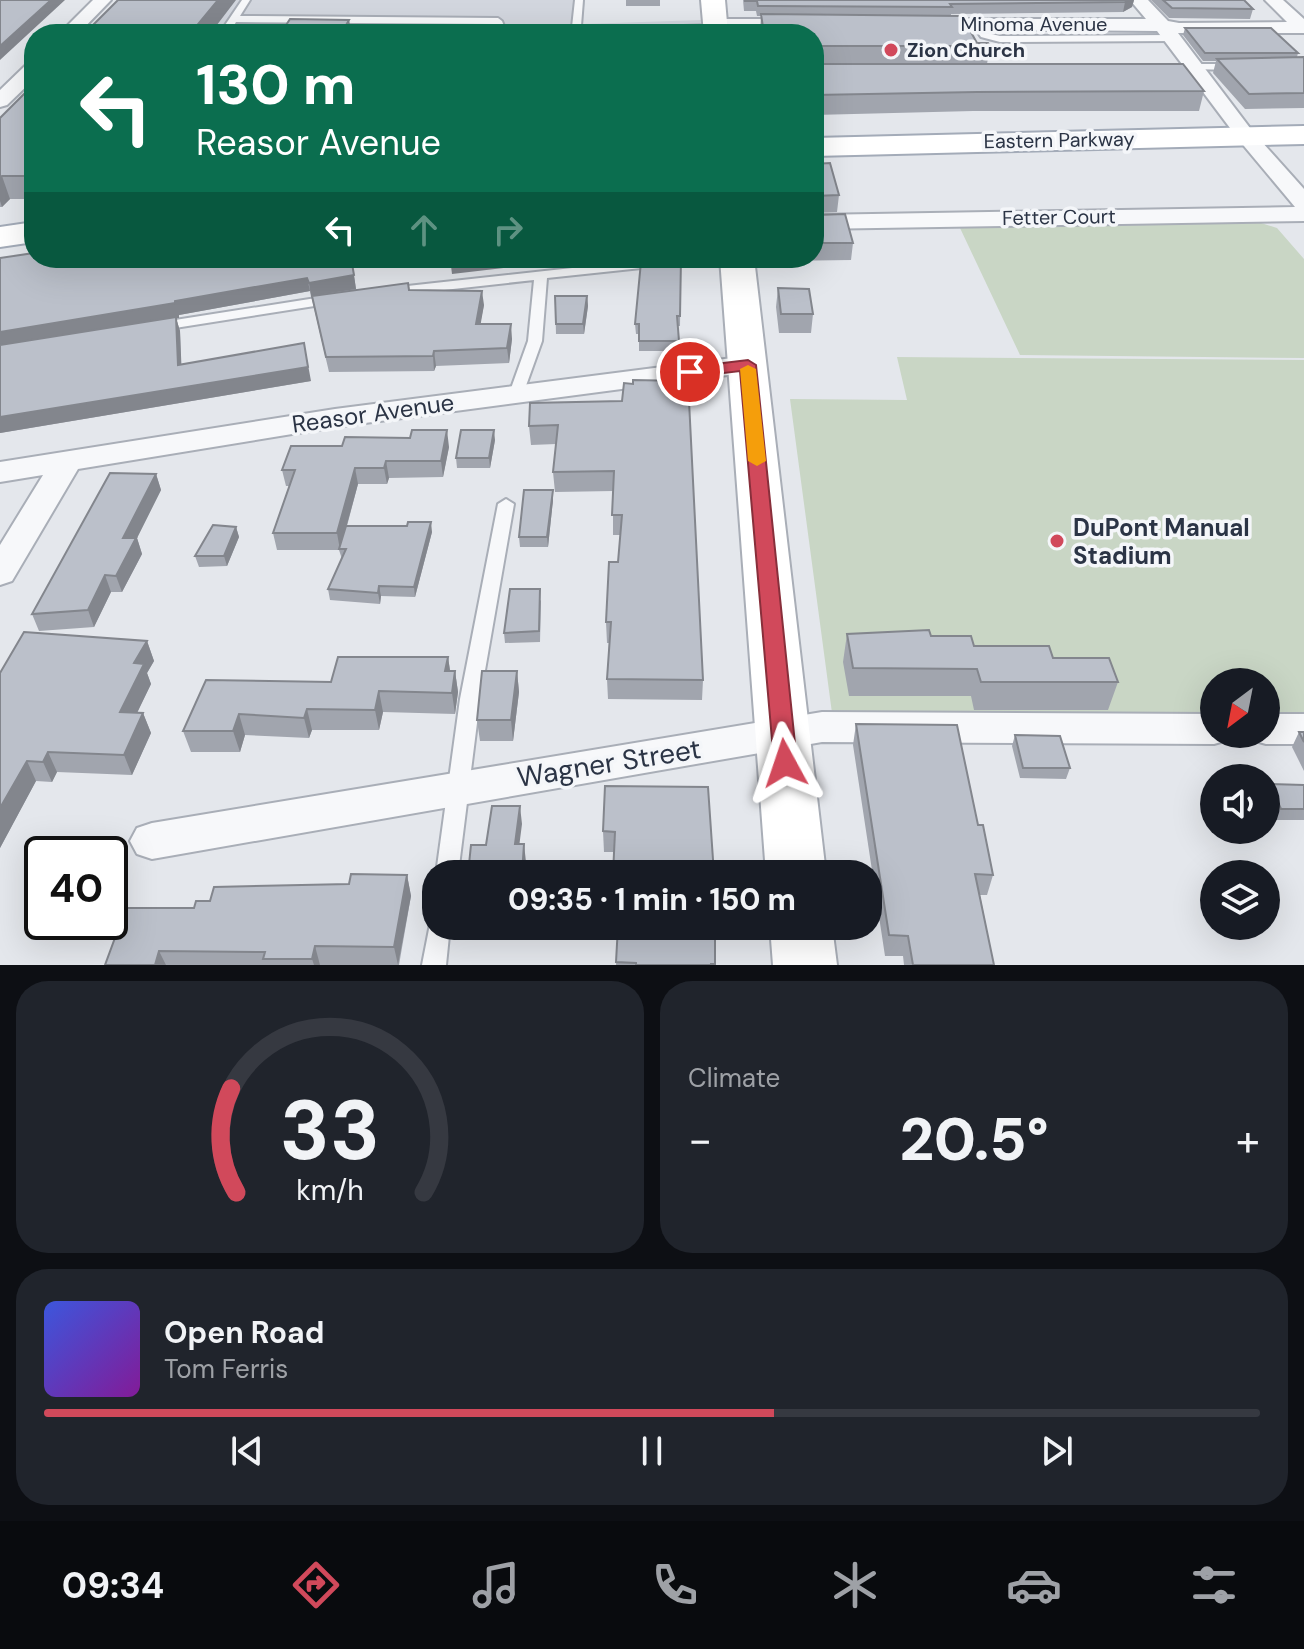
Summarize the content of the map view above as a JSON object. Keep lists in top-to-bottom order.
{
  "streets": {
    "street": [
      "Minoma Avenue",
      "Eastern Parkway",
      "Fetter Court",
      "Reasor Avenue",
      "Wagner Street"
    ]
  },
  "places": ["Zion Church", "DuPont Manual Stadium"],
  "north": "bottom left",
  "page": {
    "turn": ["130 m", "Reasor Avenue"],
    "limit": "40",
    "trip": "09:35 · 1 min · 150 m",
    "tile": "Climate",
    "heat": ["−", "20.5°", "+"],
    "song": ["Open Road", "Tom Ferris"],
    "tabs": "09:34",
    "gauge": ["33", "km/h"]
  }
}
